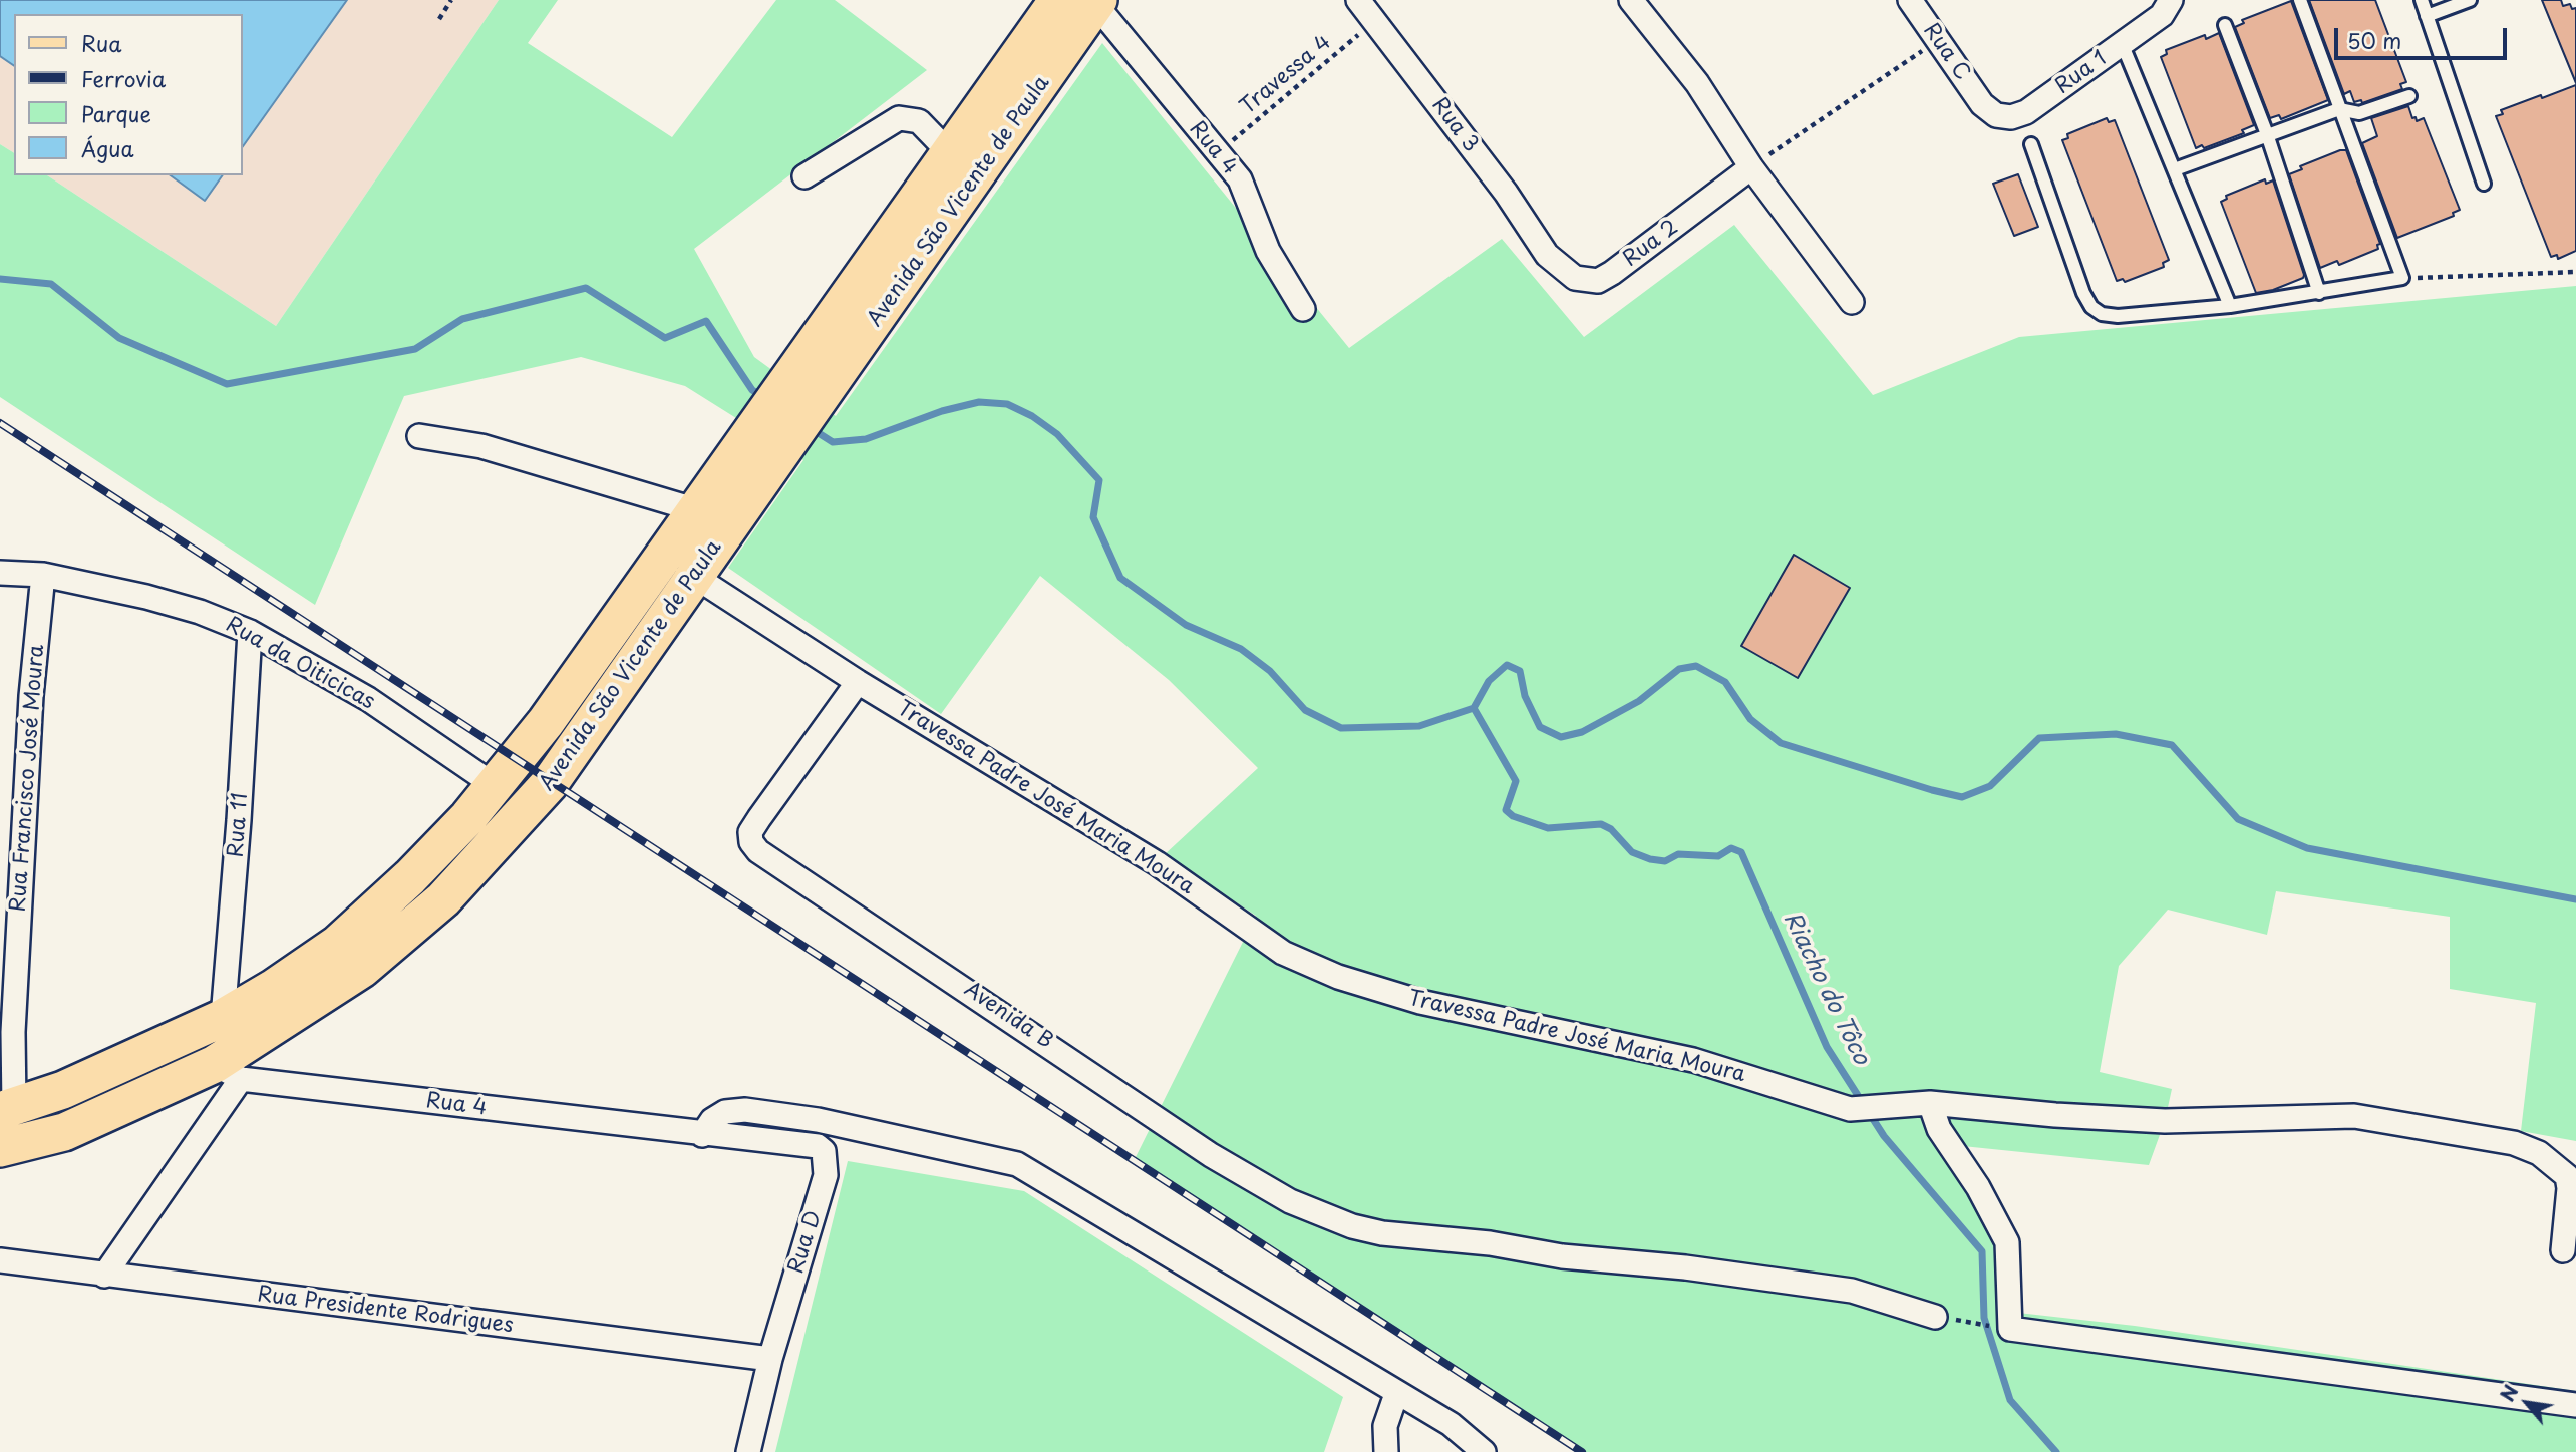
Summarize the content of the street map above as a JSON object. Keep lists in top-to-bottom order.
{
  "streets": {
    "main road": ["Avenida São Vicente de Paula"],
    "street": [
      "Rua C",
      "Rua 1",
      "Rua 3",
      "Rua 4",
      "Rua 2",
      "Rua da Oiticicas",
      "Rua Francisco José Moura",
      "Travessa Padre José Maria Moura",
      "Rua 11",
      "Avenida B",
      "Rua D",
      "Rua Presidente Rodrigues"
    ],
    "path": ["Travessa 4"]
  },
  "crossings": [
    ["Rua C", "Rua 1"],
    ["Travessa 4", "Rua 3"],
    ["Travessa 4", "Rua 4"],
    ["Rua 3", "Rua 2"],
    ["Rua 4", "Avenida São Vicente de Paula"],
    ["Rua 4", "Rua D"],
    ["Avenida São Vicente de Paula", "Rua da Oiticicas"],
    ["Avenida São Vicente de Paula", "Rua Francisco José Moura"],
    ["Avenida São Vicente de Paula", "Travessa Padre José Maria Moura"],
    ["Avenida São Vicente de Paula", "Rua 11"],
    ["Rua da Oiticicas", "Rua Francisco José Moura"],
    ["Rua da Oiticicas", "Rua 11"],
    ["Travessa Padre José Maria Moura", "Avenida B"],
    ["Rua D", "Rua Presidente Rodrigues"]
  ],
  "water": ["Riacho do Tôco"],
  "legend": [
    "Rua",
    "Ferrovia",
    "Parque",
    "Água"
  ],
  "scale_bar": "50 m",
  "north": "top left"
}
